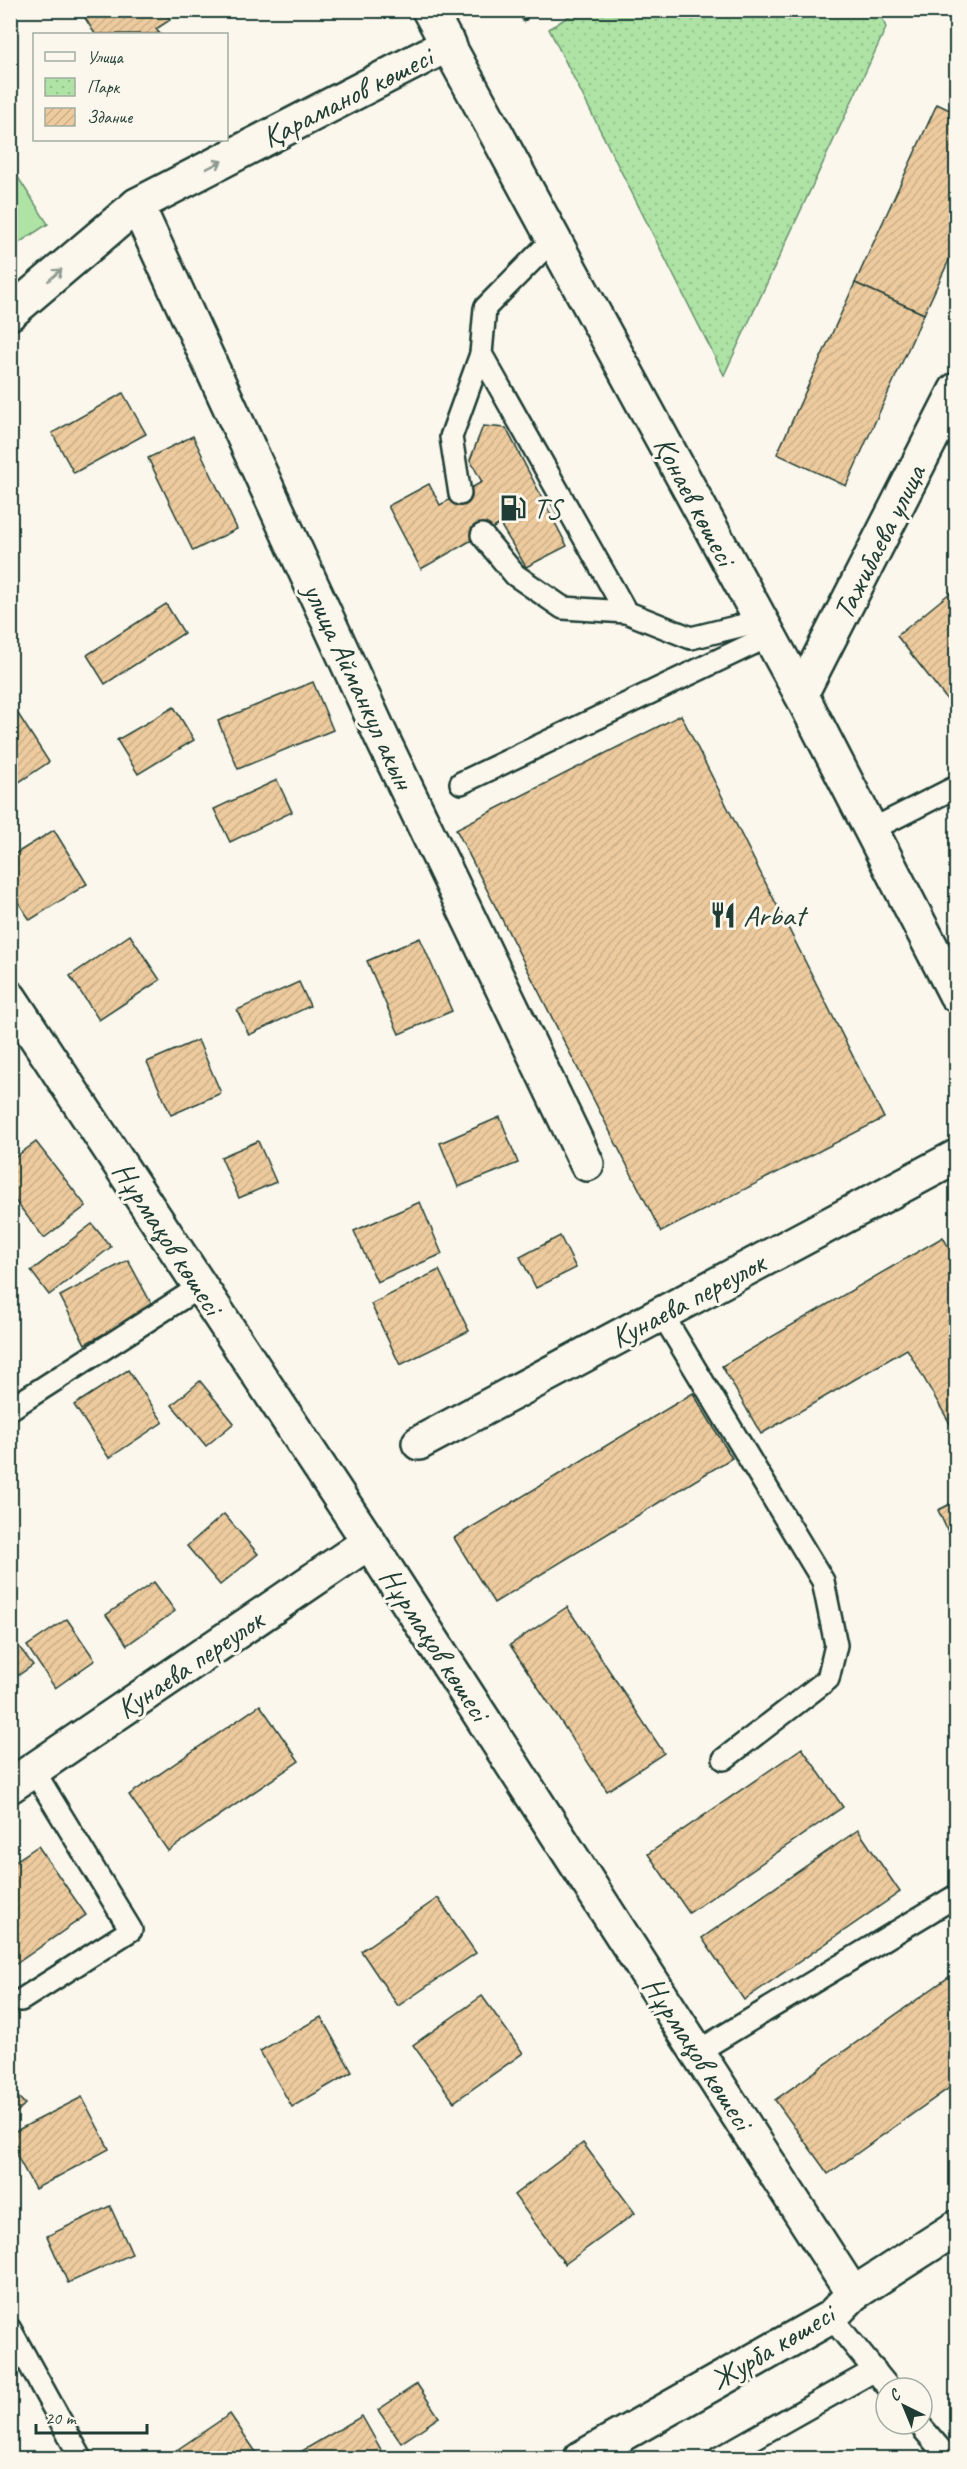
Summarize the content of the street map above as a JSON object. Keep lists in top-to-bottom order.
{
  "streets": {
    "street": [
      "Қараманов көшесі",
      "Қонаев көшесі",
      "Тажибаева улица",
      "улица Айманкул акын",
      "Нұрмақов көшесі",
      "Кунаева переулок",
      "Журба көшесі"
    ]
  },
  "crossings": [
    ["Қараманов көшесі", "Қонаев көшесі"],
    ["Қараманов көшесі", "улица Айманкул акын"],
    ["Қонаев көшесі", "Тажибаева улица"],
    ["Нұрмақов көшесі", "Кунаева переулок"],
    ["Нұрмақов көшесі", "Журба көшесі"]
  ],
  "one_way": ["Қараманов көшесі"],
  "places": {
    "fuel station": ["TS"],
    "restaurant": ["Arbat"]
  },
  "legend": ["Улица", "Парк", "Здание"],
  "scale_bar": "20 m",
  "north": "top left"
}
